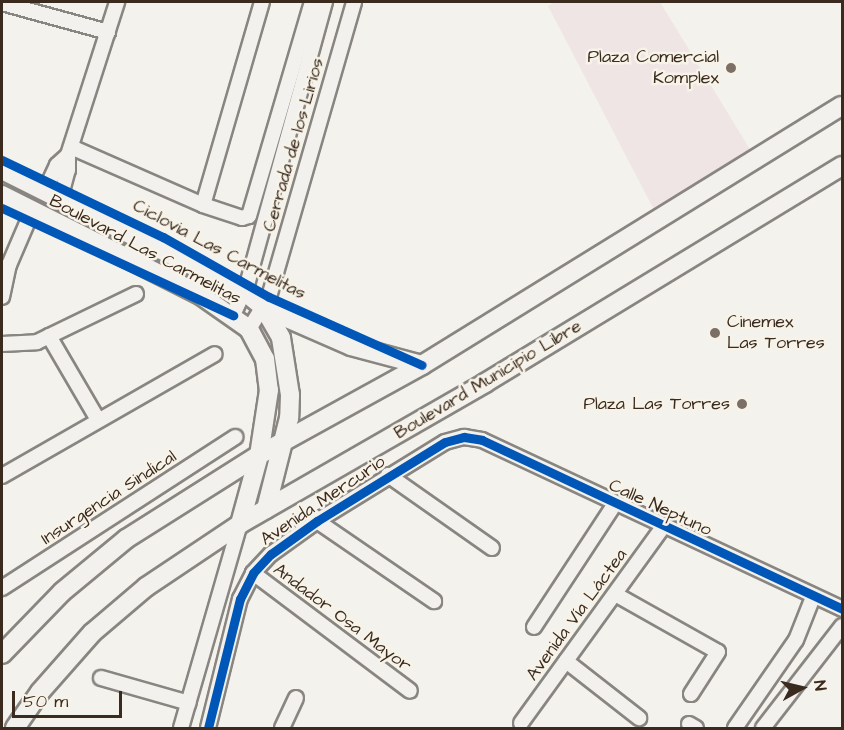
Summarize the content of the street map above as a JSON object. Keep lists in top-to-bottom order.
{
  "streets": {
    "main road": ["Boulevard Las Carmelitas", "Boulevard Municipio Libre"],
    "street": [
      "Cerrada de los Lirios",
      "Insurgencia Sindical",
      "Avenida Mercurio",
      "Calle Neptuno",
      "Avenida Vía Láctea",
      "Andador Osa Mayor"
    ],
    "cycle path": ["Ciclovia Las Carmelitas"]
  },
  "crossings": [
    ["Cerrada de los Lirios", "Boulevard Las Carmelitas"],
    ["Boulevard Las Carmelitas", "Boulevard Municipio Libre"],
    ["Avenida Mercurio", "Calle Neptuno"],
    ["Avenida Mercurio", "Andador Osa Mayor"],
    ["Calle Neptuno", "Avenida Vía Láctea"]
  ],
  "places": ["Plaza Comercial Komplex", "Cinemex Las Torres", "Plaza Las Torres"],
  "scale_bar": "50 m",
  "north": "right"
}
